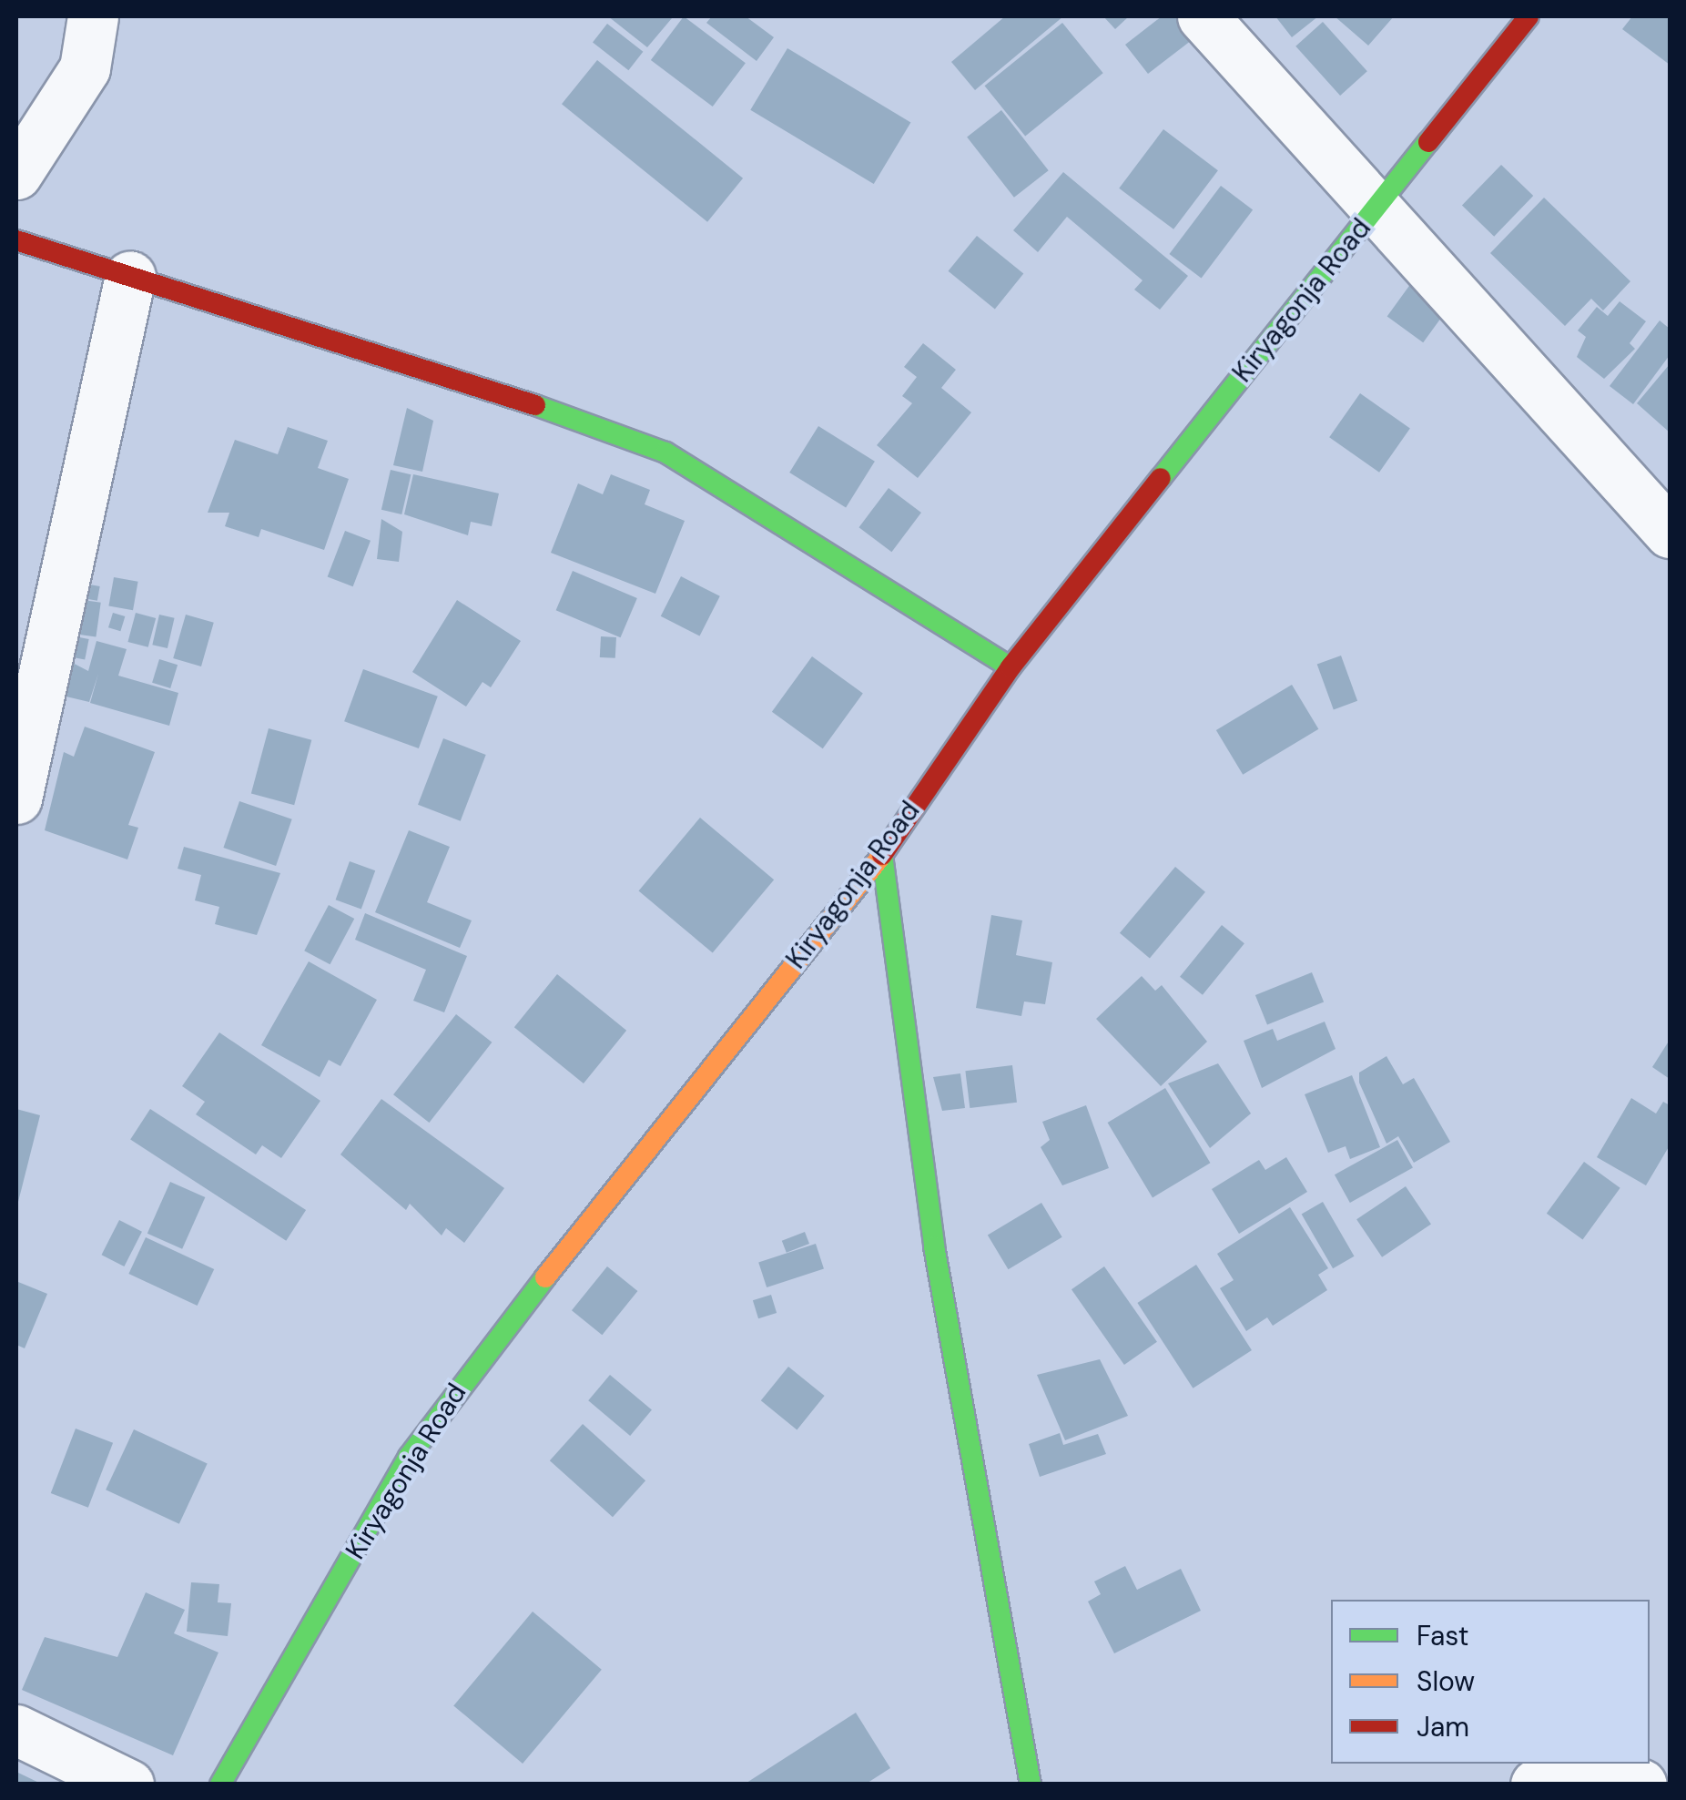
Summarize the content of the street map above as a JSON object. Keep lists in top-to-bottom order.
{
  "streets": {
    "street": ["Kiryagonja Road"]
  },
  "legend": ["Fast", "Slow", "Jam"]
}
